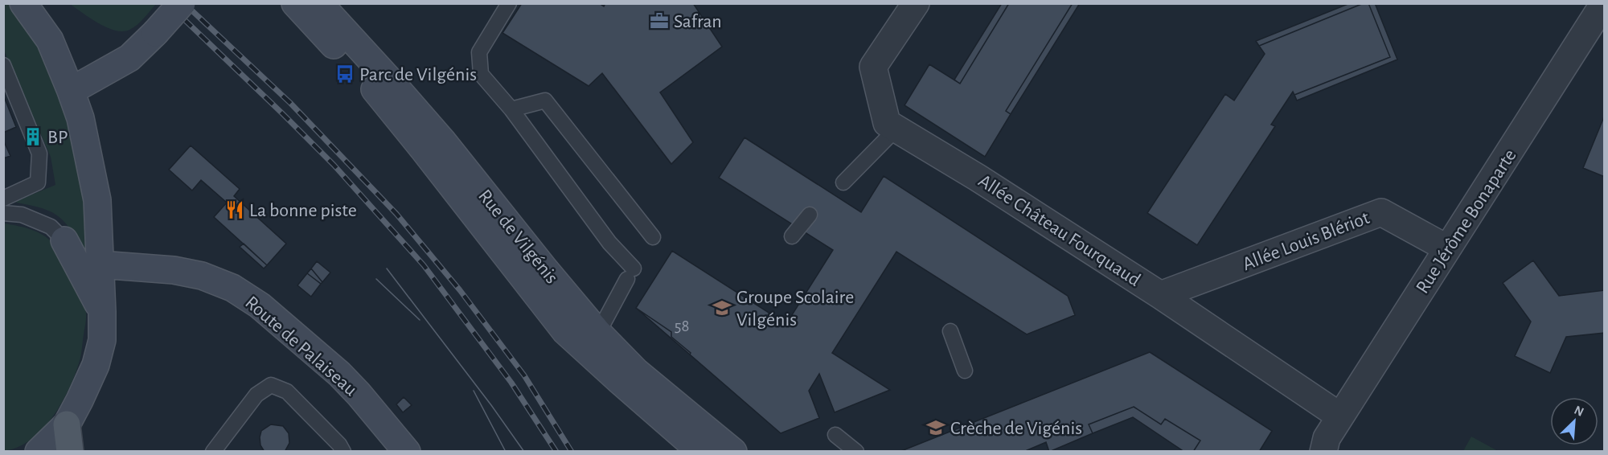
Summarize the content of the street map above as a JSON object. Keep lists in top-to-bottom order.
{
  "streets": {
    "street": [
      "Rue Jérôme Bonaparte",
      "Allée Château Fourquaud",
      "Rue de Vilgénis",
      "Allée Louis Blériot",
      "Route de Palaiseau"
    ]
  },
  "crossings": [
    ["Rue Jérôme Bonaparte", "Allée Château Fourquaud"],
    ["Rue Jérôme Bonaparte", "Allée Louis Blériot"],
    ["Allée Château Fourquaud", "Allée Louis Blériot"]
  ],
  "places": {
    "office": ["Safran"],
    "bus stop": ["Parc de Vilgénis"],
    "building": ["BP"],
    "restaurant": ["La bonne piste"],
    "school or university": ["Groupe Scolaire Vilgénis", "Crèche de Vigénis"]
  },
  "house_numbers": ["58"],
  "north": "top right"
}
